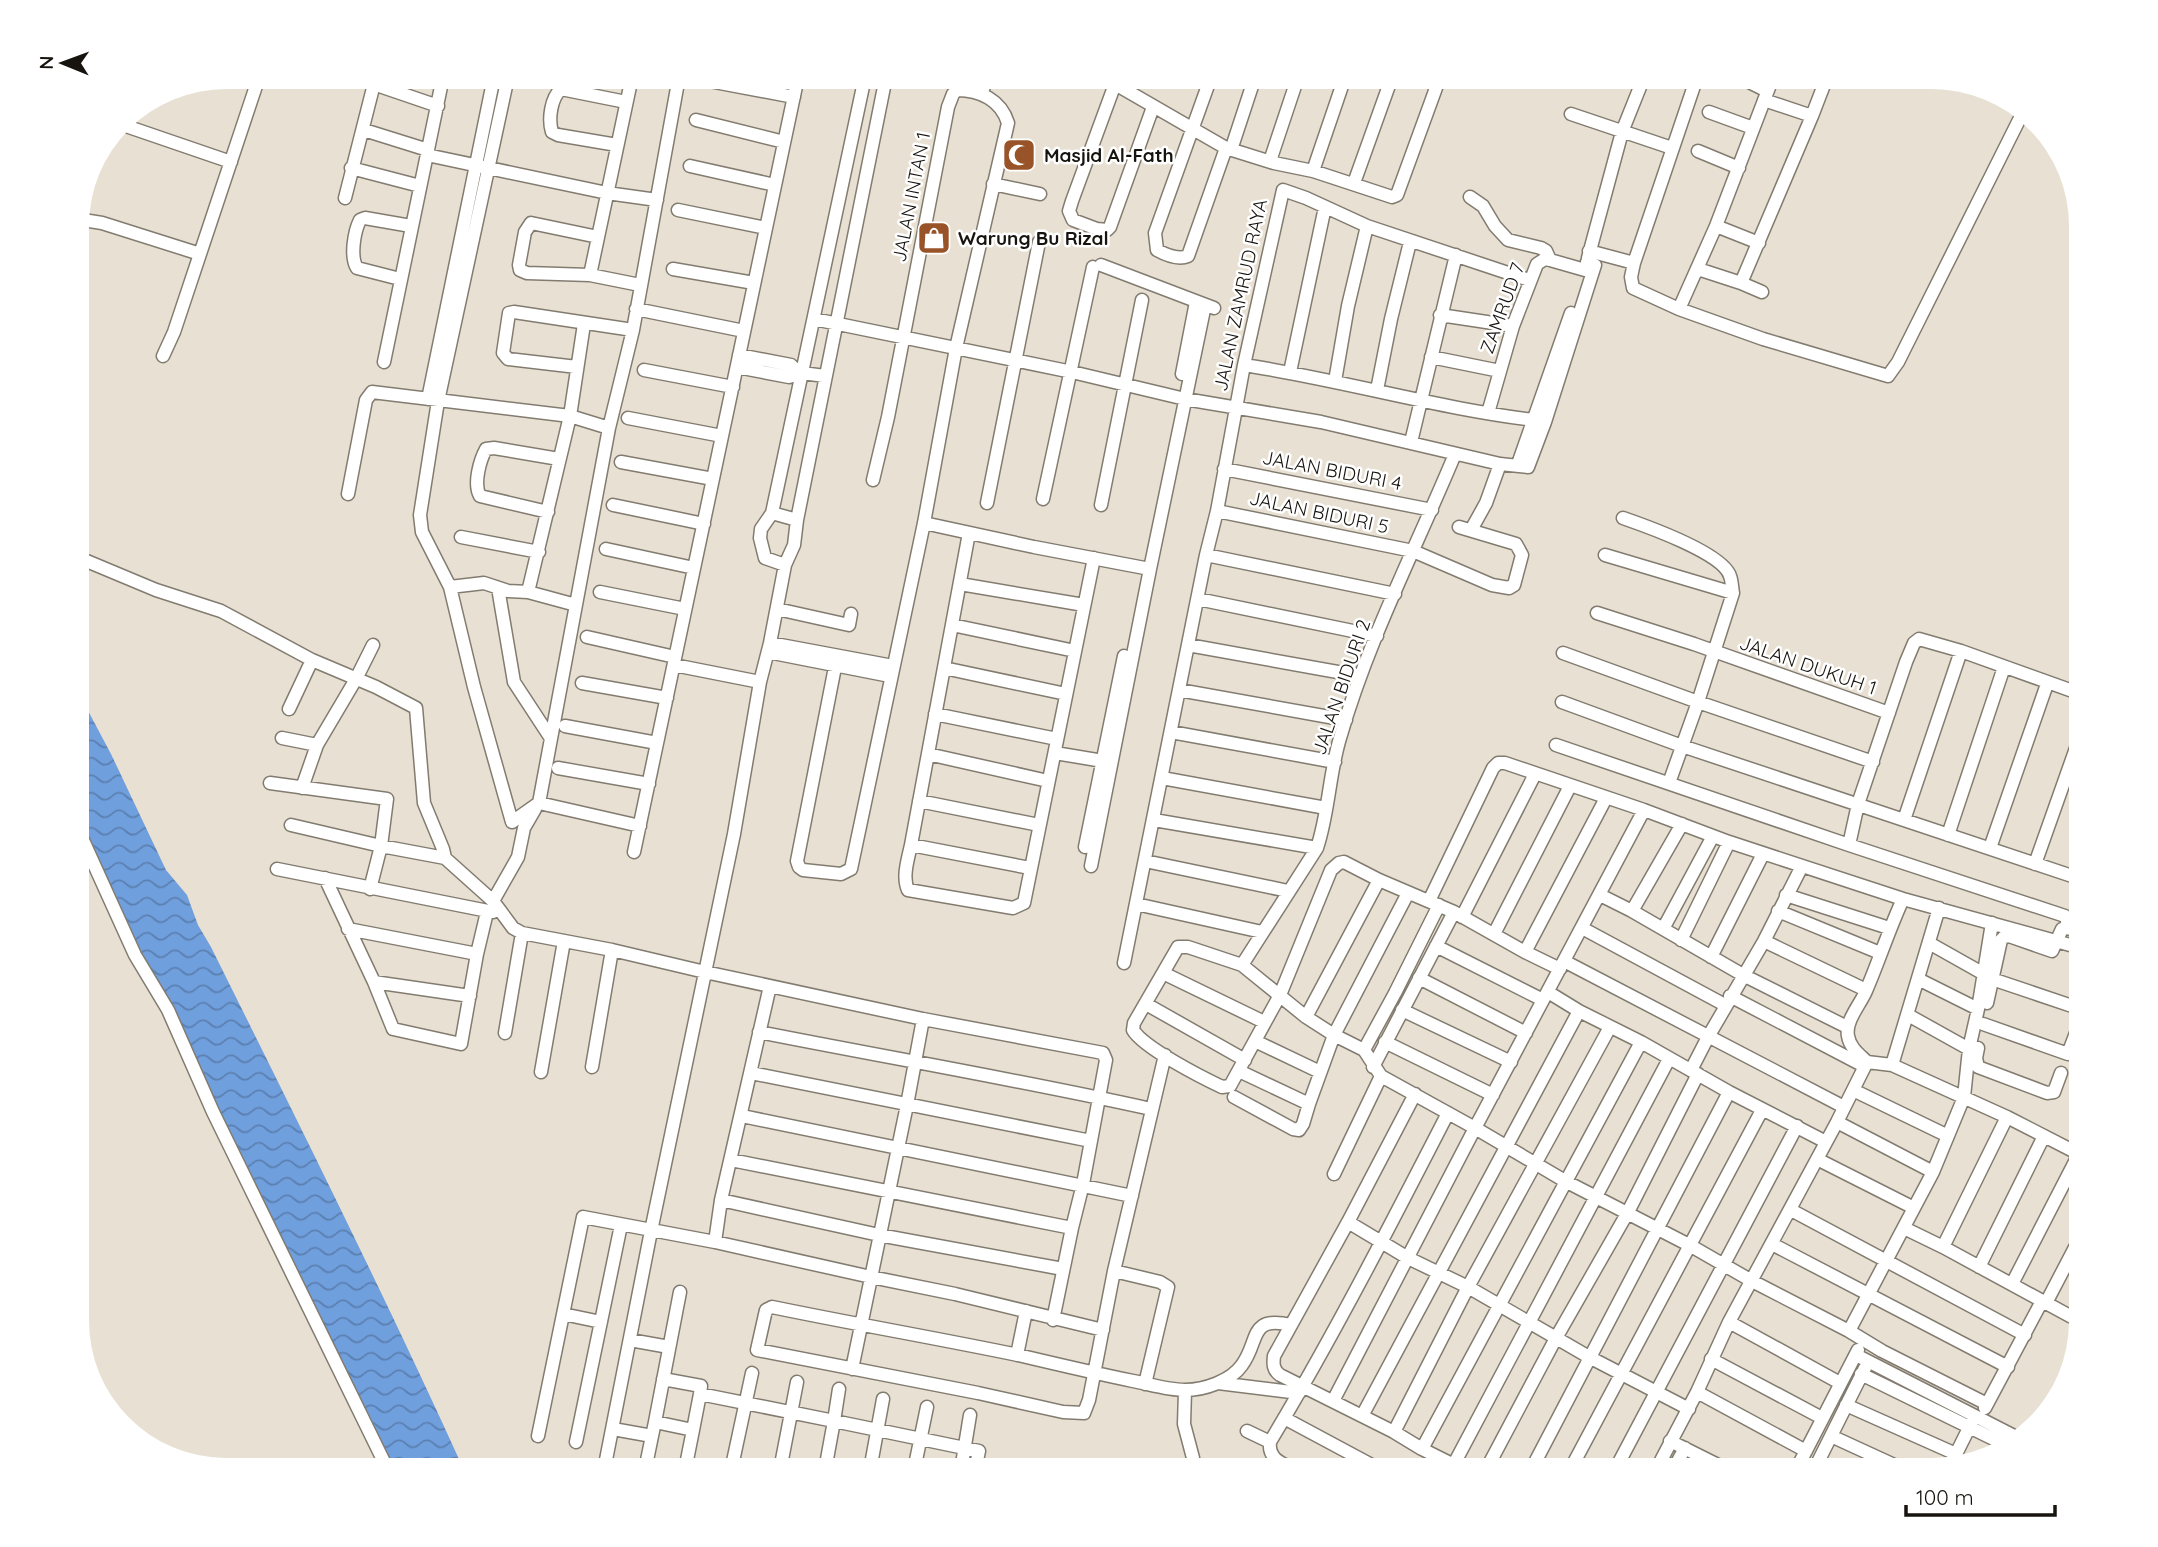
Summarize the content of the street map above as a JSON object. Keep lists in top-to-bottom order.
{
  "streets": {
    "street": [
      "JALAN INTAN 1",
      "JALAN ZAMRUD RAYA",
      "ZAMRUD 7",
      "JALAN BIDURI 4",
      "JALAN BIDURI 5",
      "JALAN DUKUH 1",
      "JALAN BIDURI 2"
    ]
  },
  "crossings": [
    ["JALAN ZAMRUD RAYA", "JALAN BIDURI 4"],
    ["JALAN ZAMRUD RAYA", "JALAN BIDURI 5"],
    ["JALAN BIDURI 4", "JALAN BIDURI 2"],
    ["JALAN BIDURI 5", "JALAN BIDURI 2"]
  ],
  "places": {
    "mosque": ["Masjid Al-Fath"],
    "shop": ["Warung Bu Rizal"]
  },
  "scale_bar": "100 m",
  "north": "left"
}
